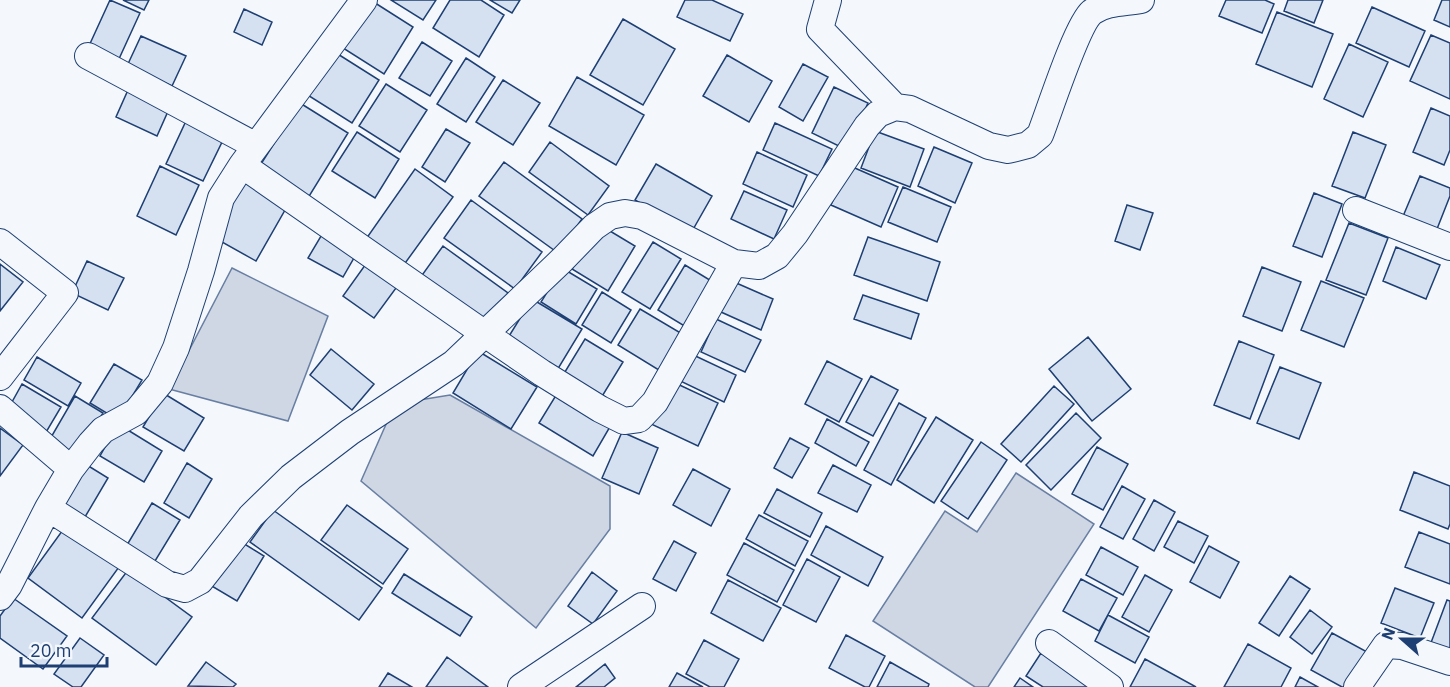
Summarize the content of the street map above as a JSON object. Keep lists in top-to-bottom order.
{
  "scale_bar": "20 m",
  "north": "left"
}
